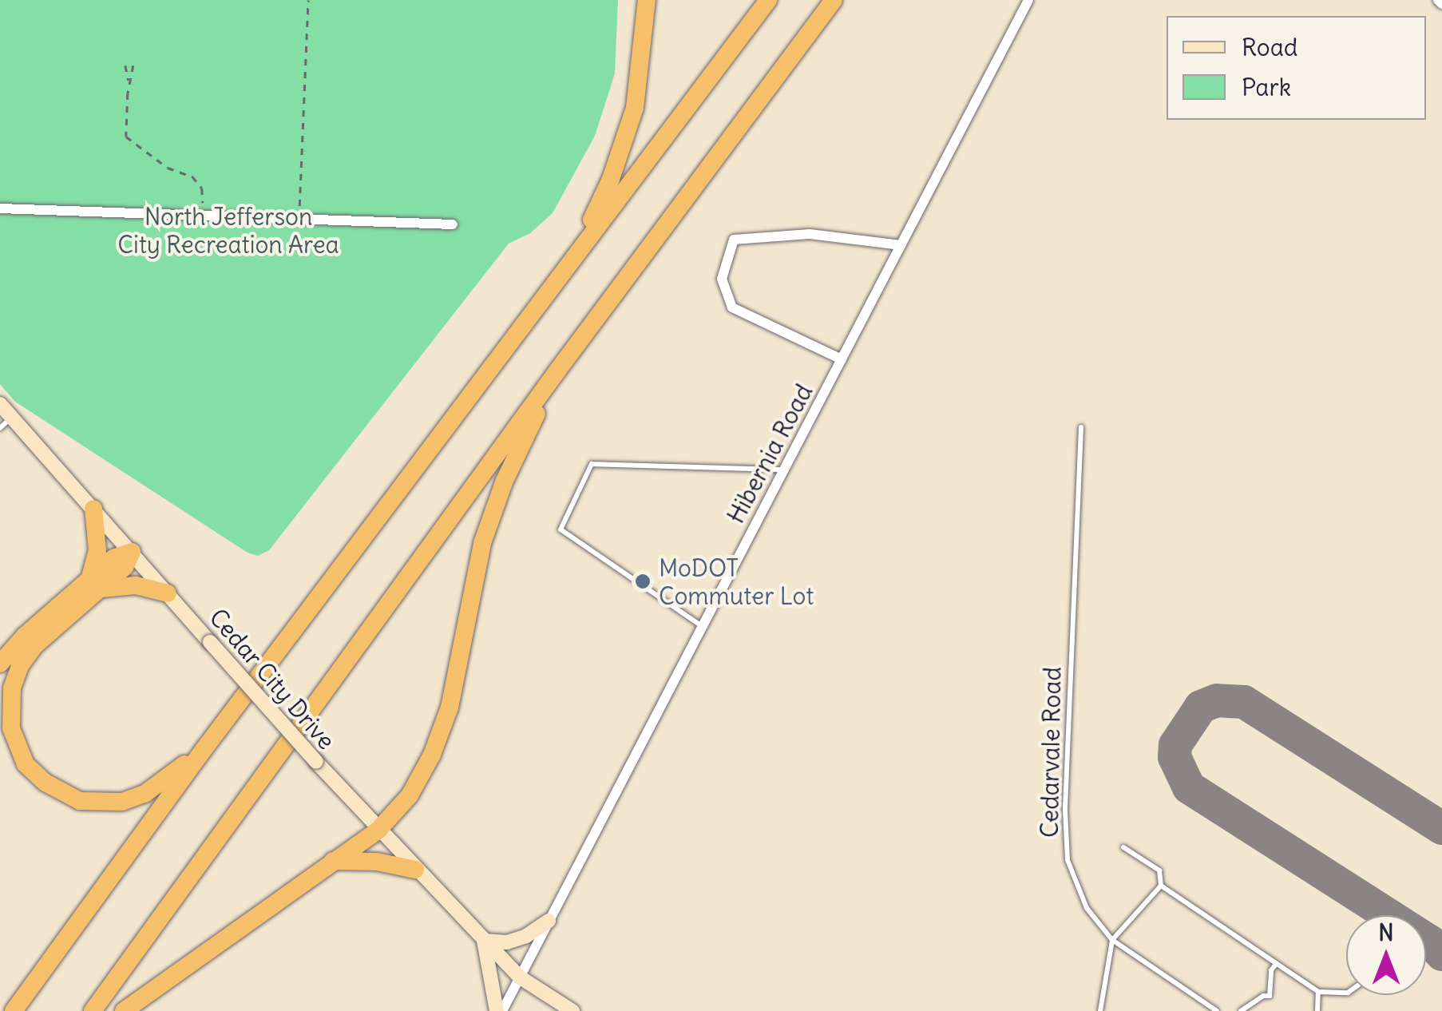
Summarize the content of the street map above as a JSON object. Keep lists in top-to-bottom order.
{
  "streets": {
    "street": ["Hibernia Road", "Cedar City Drive"],
    "lane": ["Cedarvale Road"]
  },
  "crossings": [
    ["Hibernia Road", "Cedar City Drive"]
  ],
  "parks": ["North Jefferson City Recreation Area"],
  "places": ["MoDOT Commuter Lot"],
  "legend": ["Road", "Park"],
  "north": "top"
}
